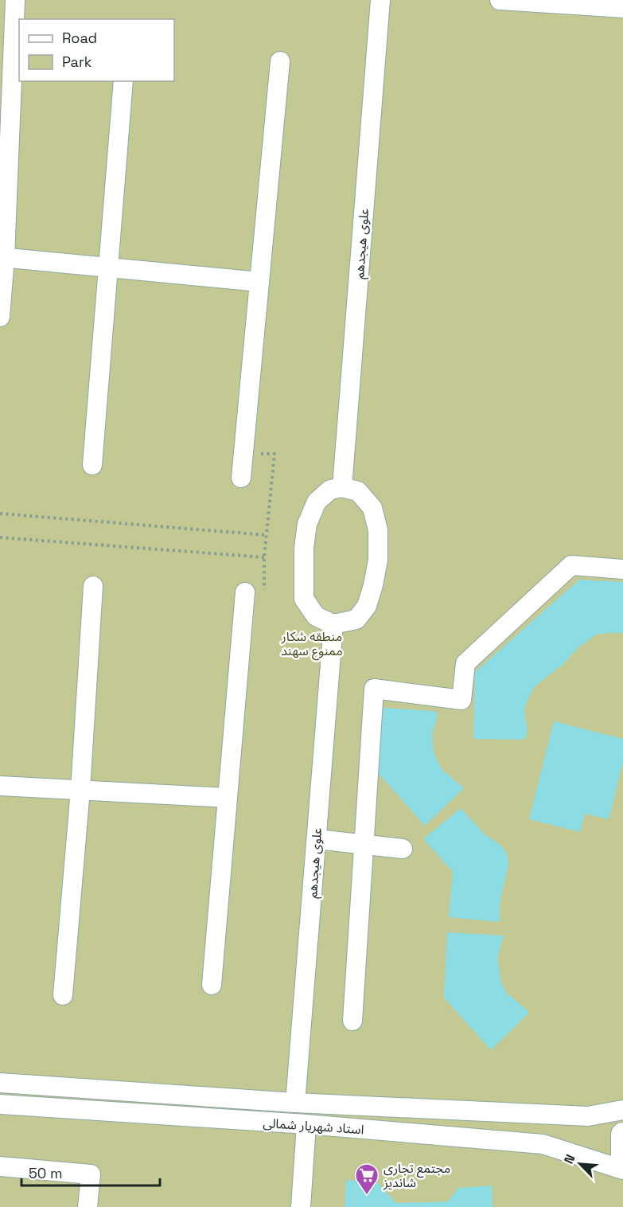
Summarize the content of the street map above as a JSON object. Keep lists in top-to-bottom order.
{
  "streets": {
    "street": ["علوی هیجدهم", "استاد شهریار شمالی"]
  },
  "crossings": [
    ["علوی هیجدهم", "استاد شهریار شمالی"]
  ],
  "parks": ["منطقه شکار ممنوع سهند"],
  "places": {
    "supermarket": ["مجتمع تجاری شاندیز"]
  },
  "legend": ["Road", "Park"],
  "scale_bar": "50 m",
  "north": "top left"
}
